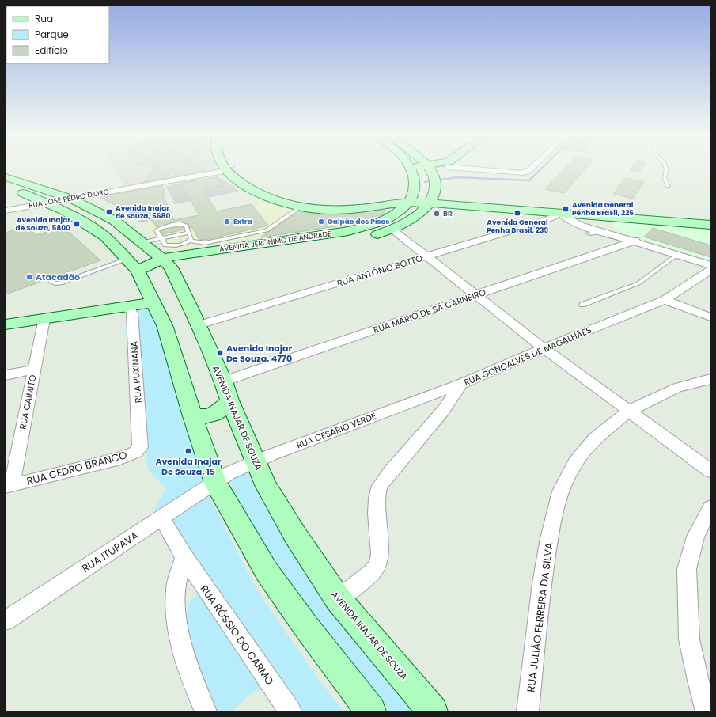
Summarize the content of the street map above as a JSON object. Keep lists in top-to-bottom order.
{
  "streets": {
    "main road": ["AVENIDA JERÔNIMO DE ANDRADE", "AVENIDA INAJAR DE SOUZA"],
    "street": [
      "RUA JOSÉ PEDRO D'ORO",
      "RUA ANTÔNIO BOTTO",
      "RUA MARIO DE SÁ CARNEIRO",
      "RUA GONÇALVES DE MAGALHÃES",
      "RUA PUXINANA",
      "RUA CAIMITO",
      "RUA CESÁRIO VERDE",
      "RUA CEDRO BRANCO",
      "RUA ITUPAVA",
      "RUA JULIÃO FERREIRA DA SILVA",
      "RUA RÓSSIO DO CARMO"
    ]
  },
  "crossings": [
    ["RUA JOSÉ PEDRO D'ORO", "AVENIDA INAJAR DE SOUZA"],
    ["AVENIDA JERÔNIMO DE ANDRADE", "AVENIDA INAJAR DE SOUZA"],
    ["RUA ANTÔNIO BOTTO", "AVENIDA INAJAR DE SOUZA"],
    ["RUA MARIO DE SÁ CARNEIRO", "AVENIDA INAJAR DE SOUZA"],
    ["RUA GONÇALVES DE MAGALHÃES", "AVENIDA INAJAR DE SOUZA"],
    ["RUA GONÇALVES DE MAGALHÃES", "RUA CESÁRIO VERDE"],
    ["RUA PUXINANA", "RUA CEDRO BRANCO"],
    ["RUA CAIMITO", "RUA CEDRO BRANCO"],
    ["AVENIDA INAJAR DE SOUZA", "RUA CESÁRIO VERDE"],
    ["RUA CESÁRIO VERDE", "RUA ITUPAVA"],
    ["RUA ITUPAVA", "RUA RÓSSIO DO CARMO"]
  ],
  "places": {
    "transit": [
      "Avenida General Penha Brasil, 226",
      "Avenida Inajar de Souza, 5680",
      "Avenida General Penha Brasil, 239",
      "Avenida Inajar de Souza, 5800",
      "Avenida Inajar De Souza, 4770",
      "Avenida Inajar De Souza, 15"
    ],
    "other": [
      "BR",
      "Extra",
      "Galpão dos Pisos",
      "Atacadão"
    ]
  },
  "legend": ["Rua", "Parque", "Edifício"]
}
